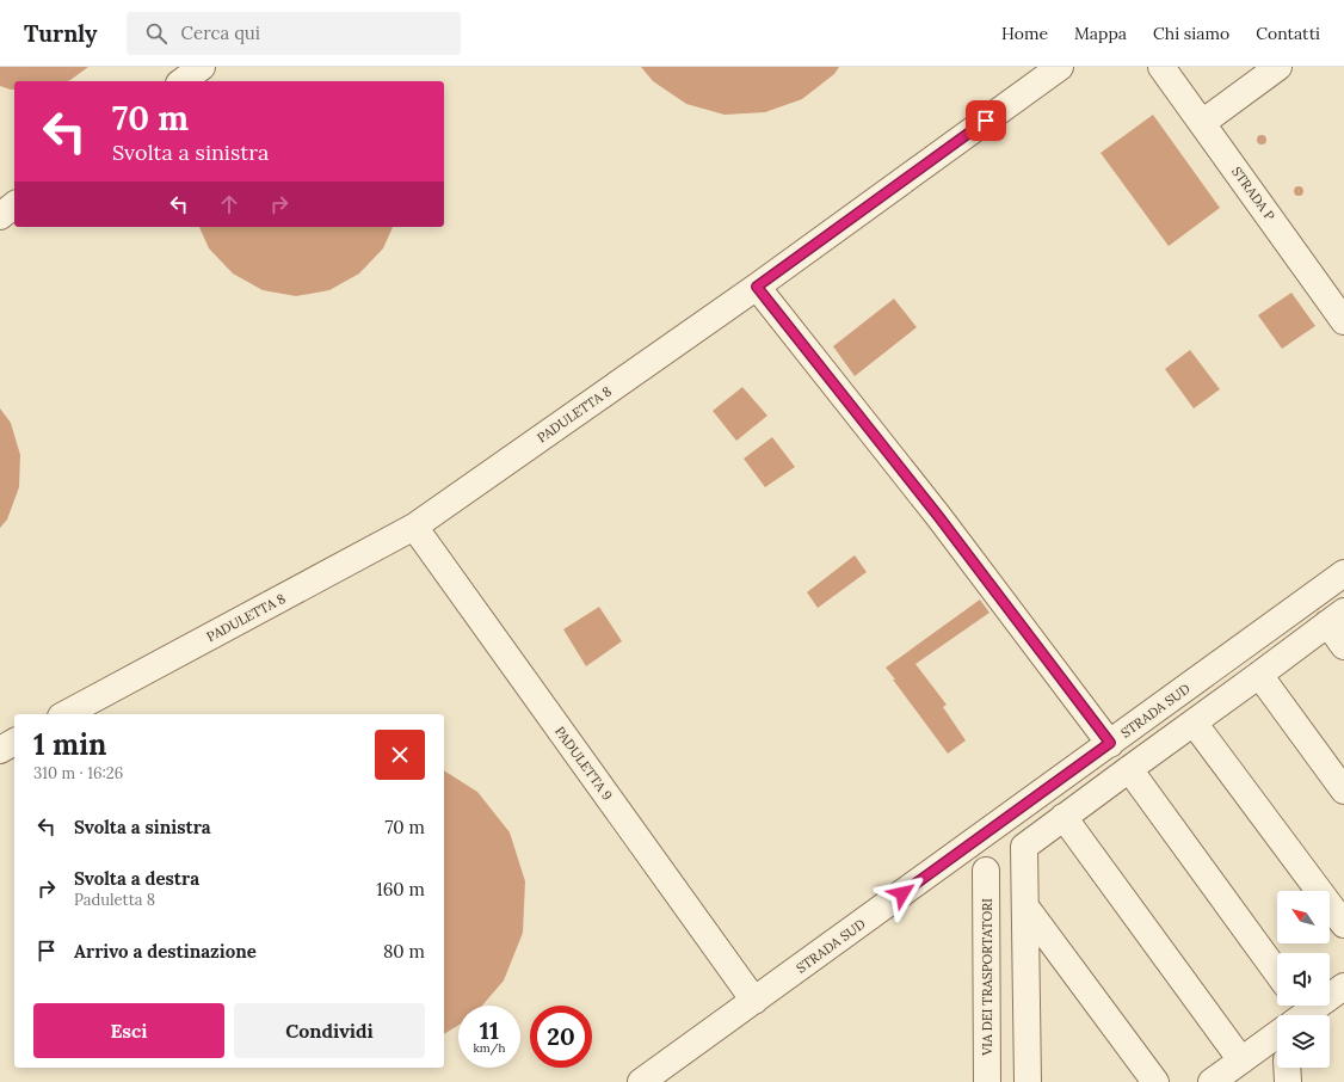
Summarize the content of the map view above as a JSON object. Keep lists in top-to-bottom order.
{
  "streets": {
    "street": [
      "STRADA P",
      "PADULETTA 8",
      "STRADA SUD",
      "PADULETTA 9",
      "VIA DEI TRASPORTATORI"
    ]
  },
  "crossings": [
    ["PADULETTA 8", "PADULETTA 9"],
    ["STRADA SUD", "PADULETTA 9"]
  ],
  "north": "top left",
  "page": {
    "header": "Turnly",
    "search": "Cerca qui",
    "nav": [
      "Home",
      "Mappa",
      "Chi siamo",
      "Contatti"
    ],
    "turn": ["70 m", "Svolta a sinistra"],
    "heading": ["1 min", "310 m · 16:26"],
    "list": [
      {
        "name": "Svolta a sinistra",
        "value": "70 m"
      },
      {
        "name": "Svolta a destra",
        "note": "Paduletta 8",
        "value": "160 m"
      },
      {
        "name": "Arrivo a destinazione",
        "value": "80 m"
      }
    ],
    "buttons": ["Esci", "Condividi"],
    "speed": "11 km/h",
    "limit": "20"
  }
}
